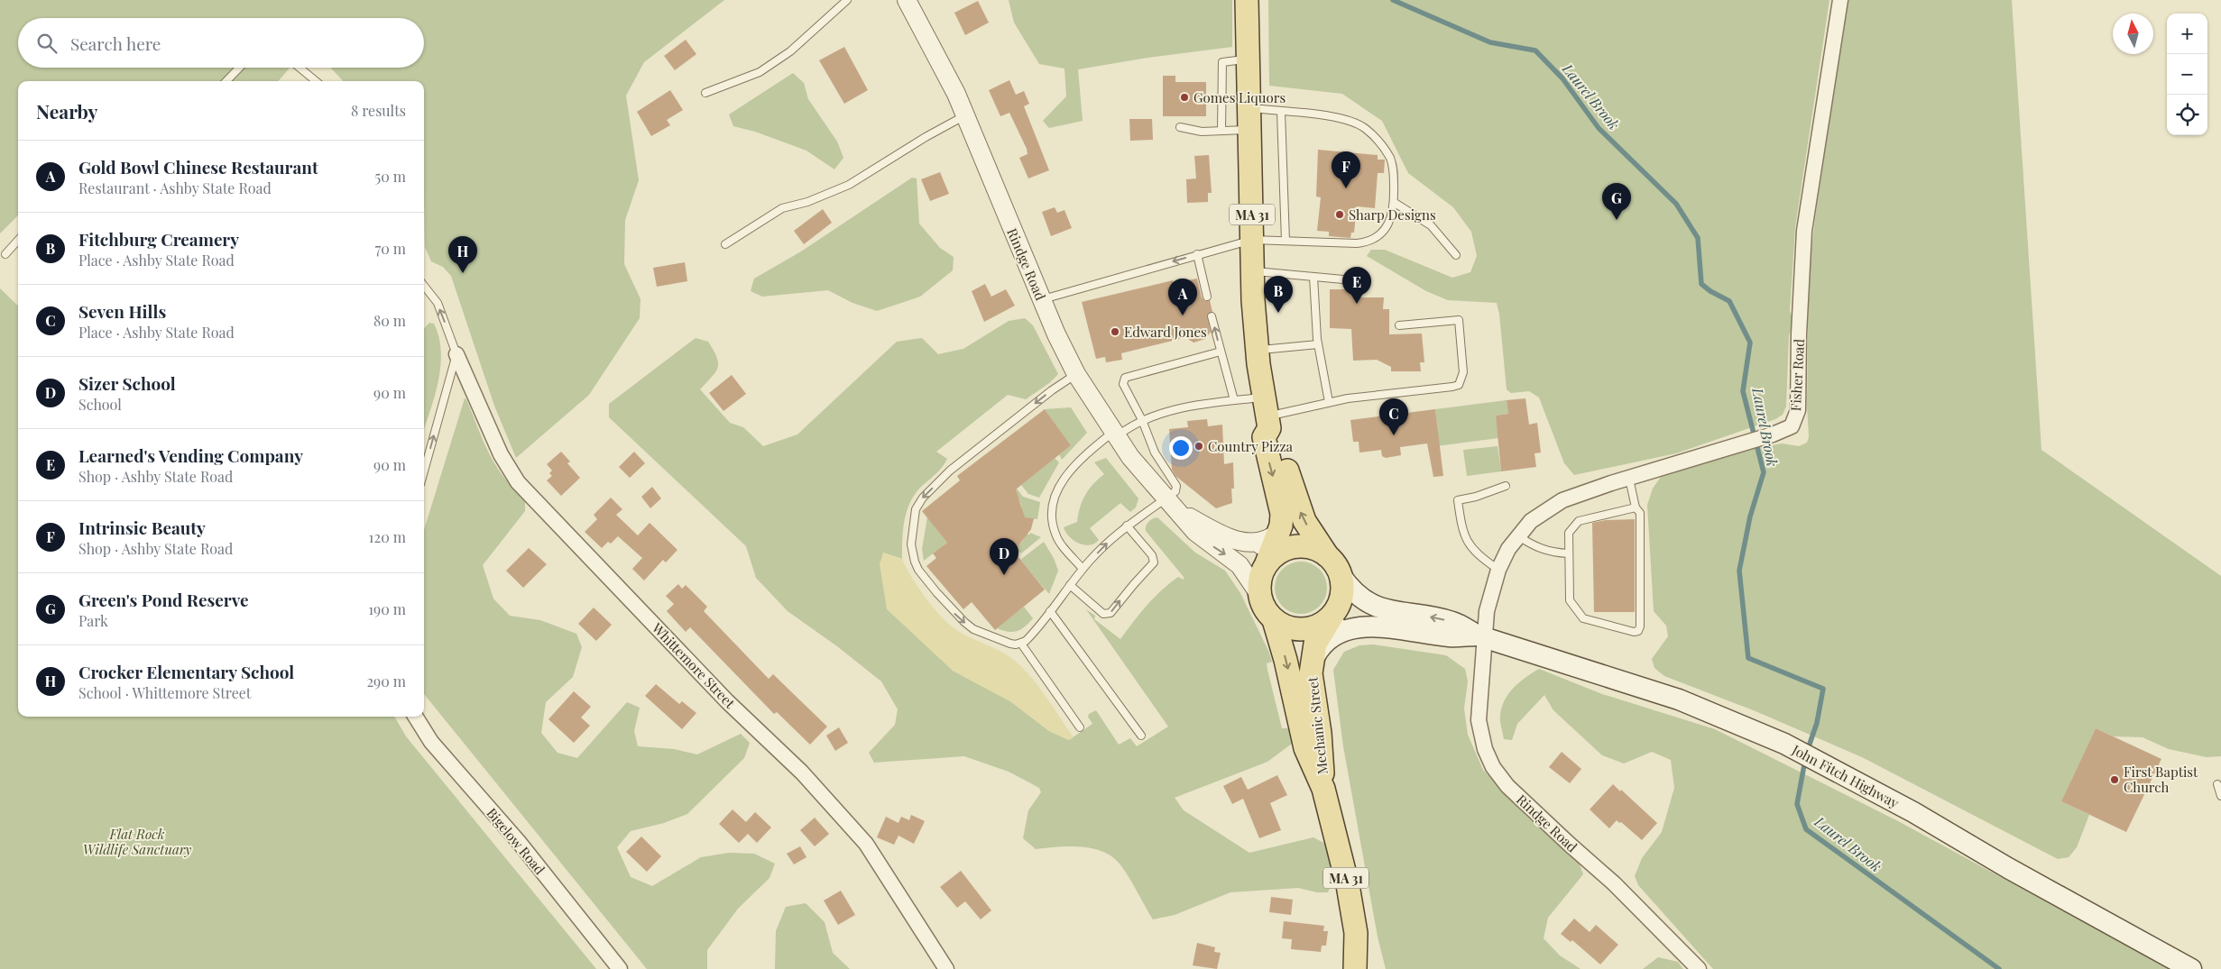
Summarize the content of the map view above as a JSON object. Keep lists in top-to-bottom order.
{
  "streets": {
    "main road": ["MA 31", "Mechanic Street", "John Fitch Highway"],
    "street": [
      "Rindge Road",
      "Fisher Road",
      "Whittemore Street",
      "Bigelow Road"
    ]
  },
  "crossings": [
    ["MA 31", "Rindge Road"],
    ["MA 31", "Mechanic Street"],
    ["MA 31", "John Fitch Highway"],
    ["Rindge Road", "Fisher Road"],
    ["Rindge Road", "Mechanic Street"],
    ["Rindge Road", "John Fitch Highway"],
    ["Fisher Road", "John Fitch Highway"],
    ["Mechanic Street", "John Fitch Highway"]
  ],
  "water": ["Laurel Brook"],
  "parks": ["Flat Rock Wildlife Sanctuary"],
  "places": [
    "Gomes Liquors",
    "Sharp Designs",
    "Edward Jones",
    "Country Pizza",
    "First Baptist Church"
  ],
  "north": "top",
  "page": {
    "map_buttons": ["+", "−"],
    "search": "Search here",
    "heading": ["Nearby", "8 results"],
    "list": [
      {
        "mark": "A",
        "name": "Gold Bowl Chinese Restaurant",
        "note": "Restaurant · Ashby State Road",
        "value": "50 m"
      },
      {
        "mark": "B",
        "name": "Fitchburg Creamery",
        "note": "Place · Ashby State Road",
        "value": "70 m"
      },
      {
        "mark": "C",
        "name": "Seven Hills",
        "note": "Place · Ashby State Road",
        "value": "80 m"
      },
      {
        "mark": "D",
        "name": "Sizer School",
        "note": "School",
        "value": "90 m"
      },
      {
        "mark": "E",
        "name": "Learned's Vending Company",
        "note": "Shop · Ashby State Road",
        "value": "90 m"
      },
      {
        "mark": "F",
        "name": "Intrinsic Beauty",
        "note": "Shop · Ashby State Road",
        "value": "120 m"
      },
      {
        "mark": "G",
        "name": "Green's Pond Reserve",
        "note": "Park",
        "value": "190 m"
      },
      {
        "mark": "H",
        "name": "Crocker Elementary School",
        "note": "School · Whittemore Street",
        "value": "290 m"
      }
    ],
    "pins": [
      "F",
      "G",
      "H",
      "E",
      "B",
      "A",
      "C",
      "D"
    ]
  }
}
